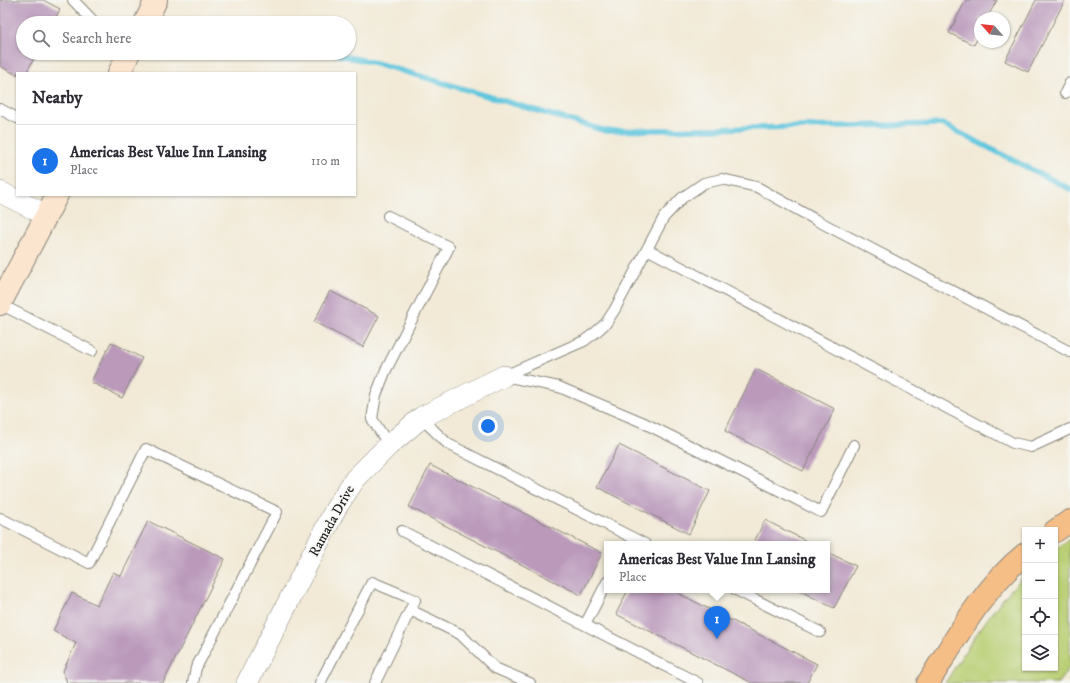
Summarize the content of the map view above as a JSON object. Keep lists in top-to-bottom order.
{
  "streets": {
    "street": ["Ramada Drive"]
  },
  "north": "top left",
  "page": {
    "search": "Search here",
    "heading": "Nearby",
    "list": [
      {
        "mark": "1",
        "name": "Americas Best Value Inn Lansing",
        "note": "Place",
        "value": "110 m"
      }
    ],
    "map_buttons": ["+", "−"],
    "popup": ["Americas Best Value Inn Lansing", "Place"],
    "pins": "1"
  }
}
